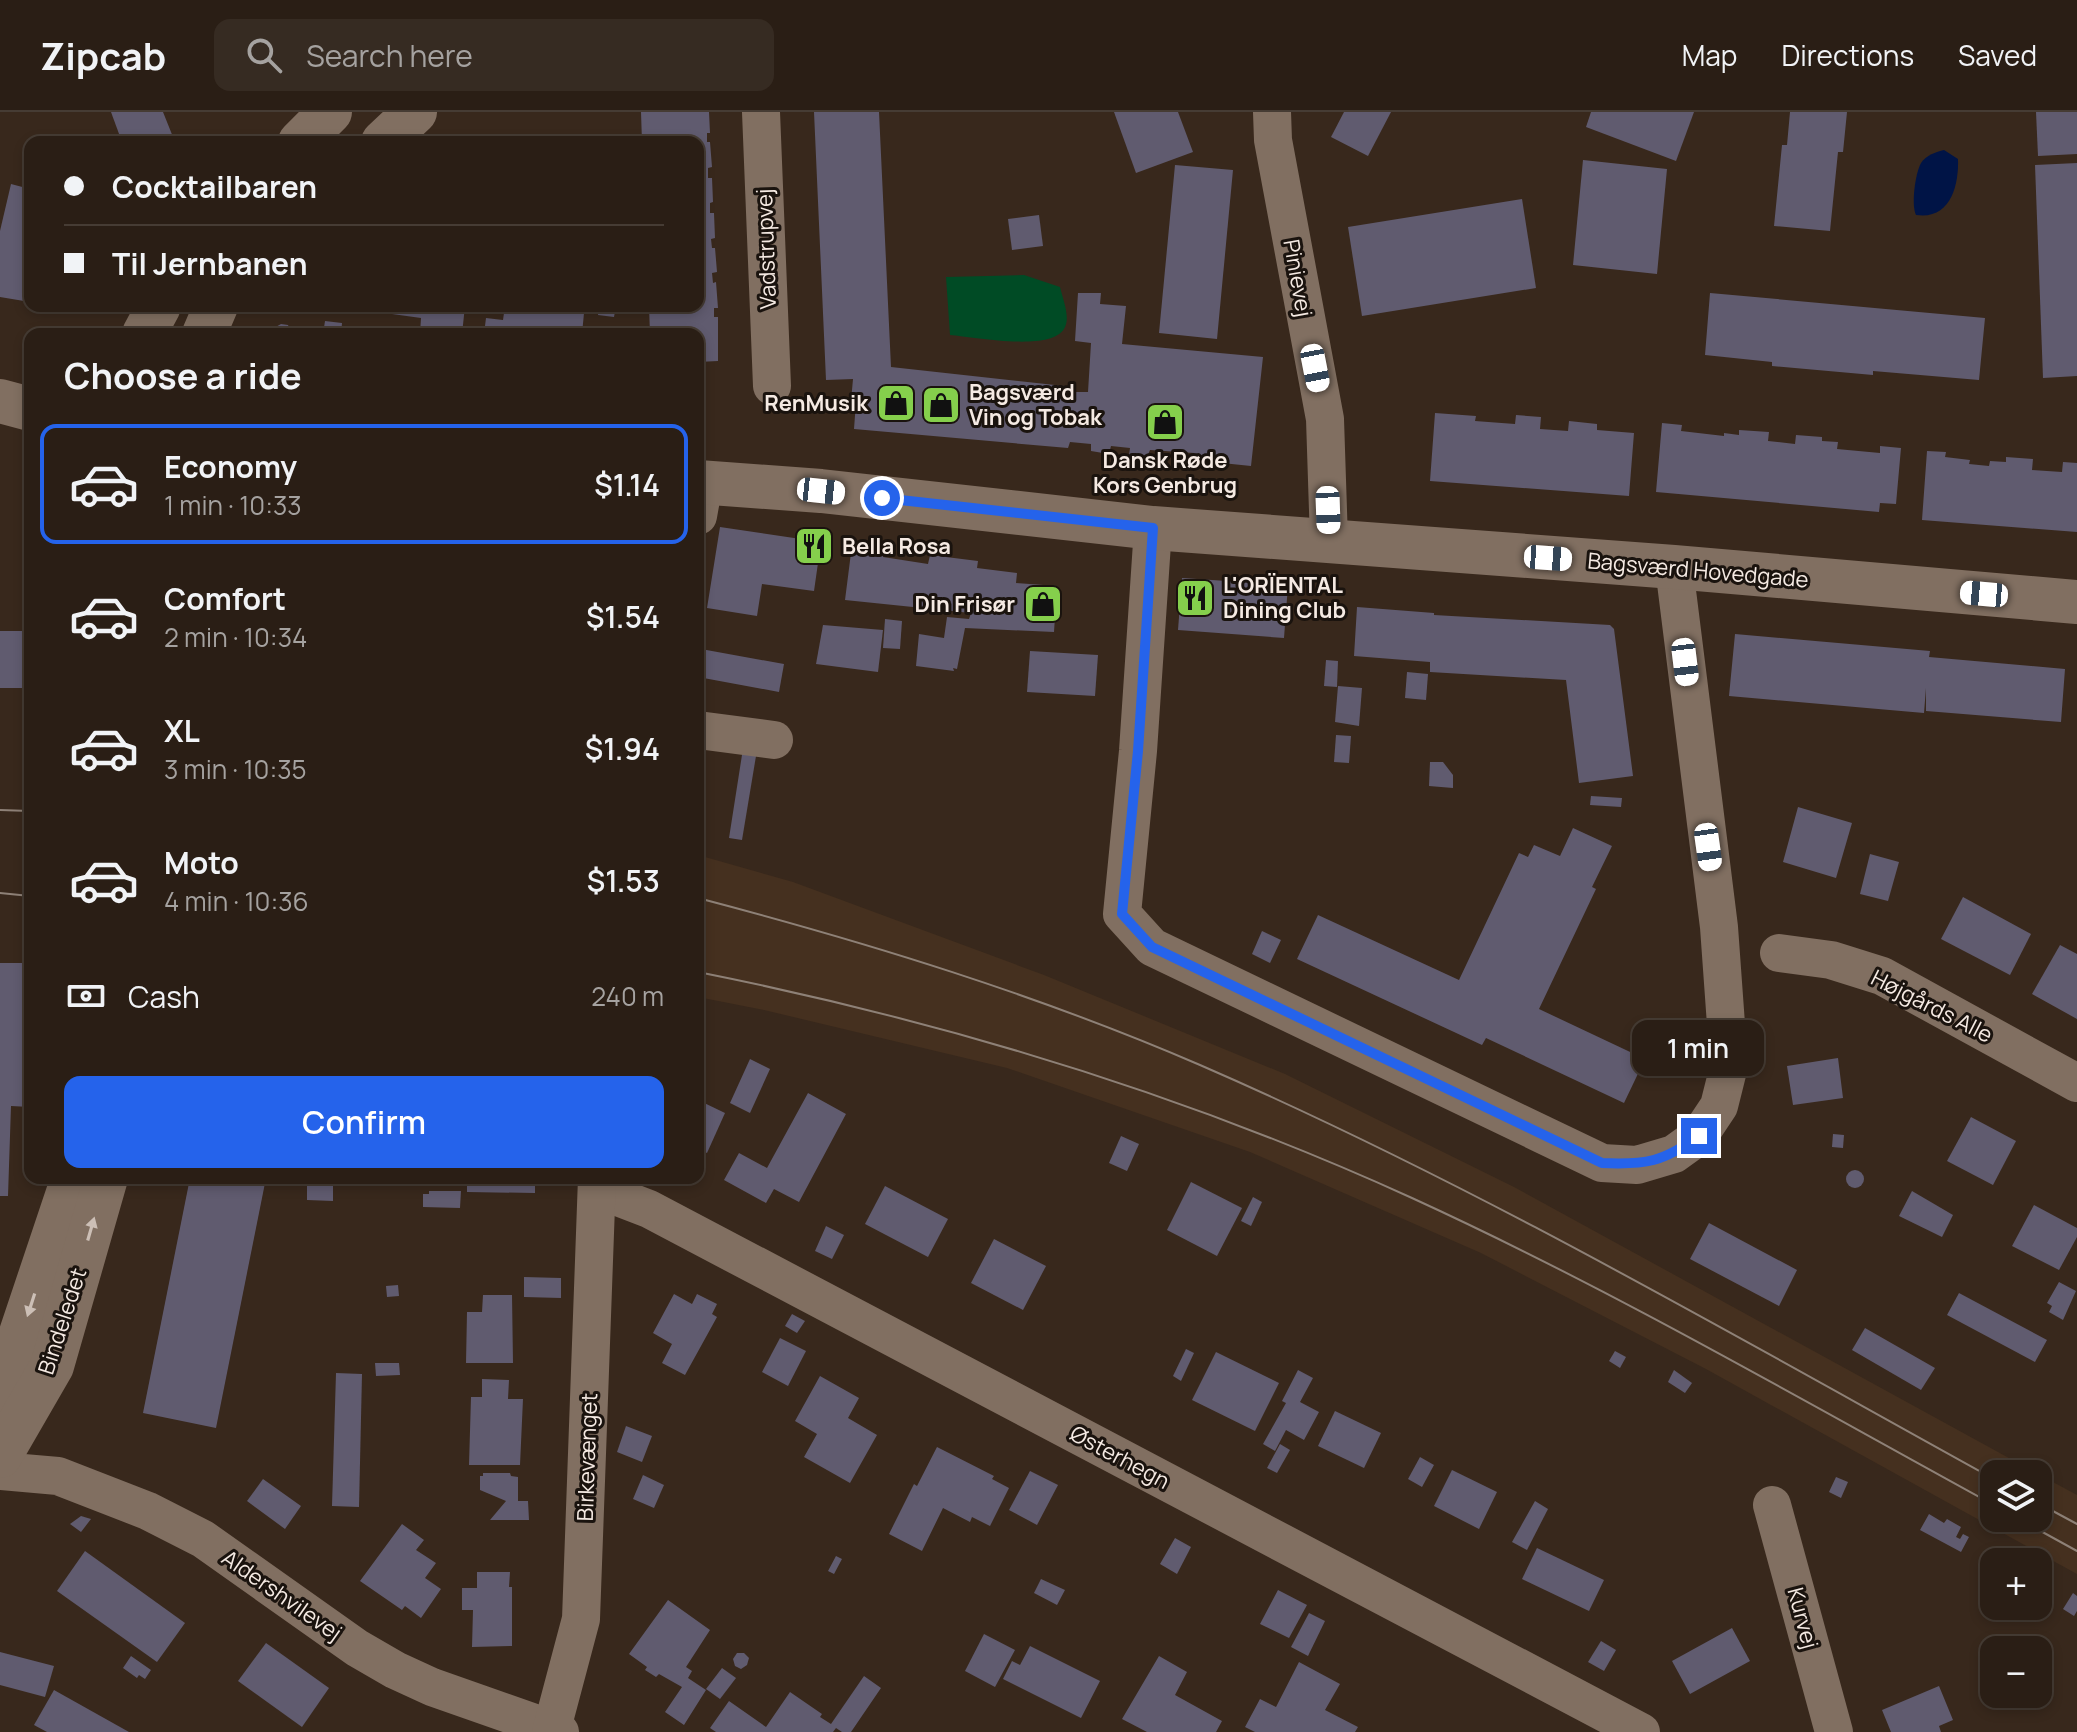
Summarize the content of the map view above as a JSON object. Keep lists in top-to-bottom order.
{
  "streets": {
    "street": [
      "Vadstrupvej",
      "Pinievej",
      "Bagsværd Hovedgade",
      "Højgårds Alle",
      "Bindeledet",
      "Birkevænget",
      "Østerhegn",
      "Aldershvilevej",
      "Kurvej"
    ]
  },
  "crossings": [
    ["Pinievej", "Bagsværd Hovedgade"],
    ["Birkevænget", "Østerhegn"],
    ["Birkevænget", "Aldershvilevej"]
  ],
  "places": {
    "shop": [
      "RenMusik",
      "Bagsværd Vin og Tobak",
      "Dansk Røde Kors Genbrug",
      "Din Frisør"
    ],
    "restaurant": ["Bella Rosa", "L'ORÏENTAL Dining Club"]
  },
  "page": {
    "header": "Zipcab",
    "search": "Search here",
    "nav": ["Map", "Directions", "Saved"],
    "banner": ["Cocktailbaren", "Til Jernbanen"],
    "heading": "Choose a ride",
    "list": [
      {
        "name": "Economy",
        "note": "1 min · 10:33",
        "value": "$1.14"
      },
      {
        "name": "Comfort",
        "note": "2 min · 10:34",
        "value": "$1.54"
      },
      {
        "name": "XL",
        "note": "3 min · 10:35",
        "value": "$1.94"
      },
      {
        "name": "Moto",
        "note": "4 min · 10:36",
        "value": "$1.53"
      }
    ],
    "pay": ["Cash", "240 m"],
    "bubble": "1 min",
    "buttons": "Confirm",
    "map_buttons": ["+", "−"]
  }
}
